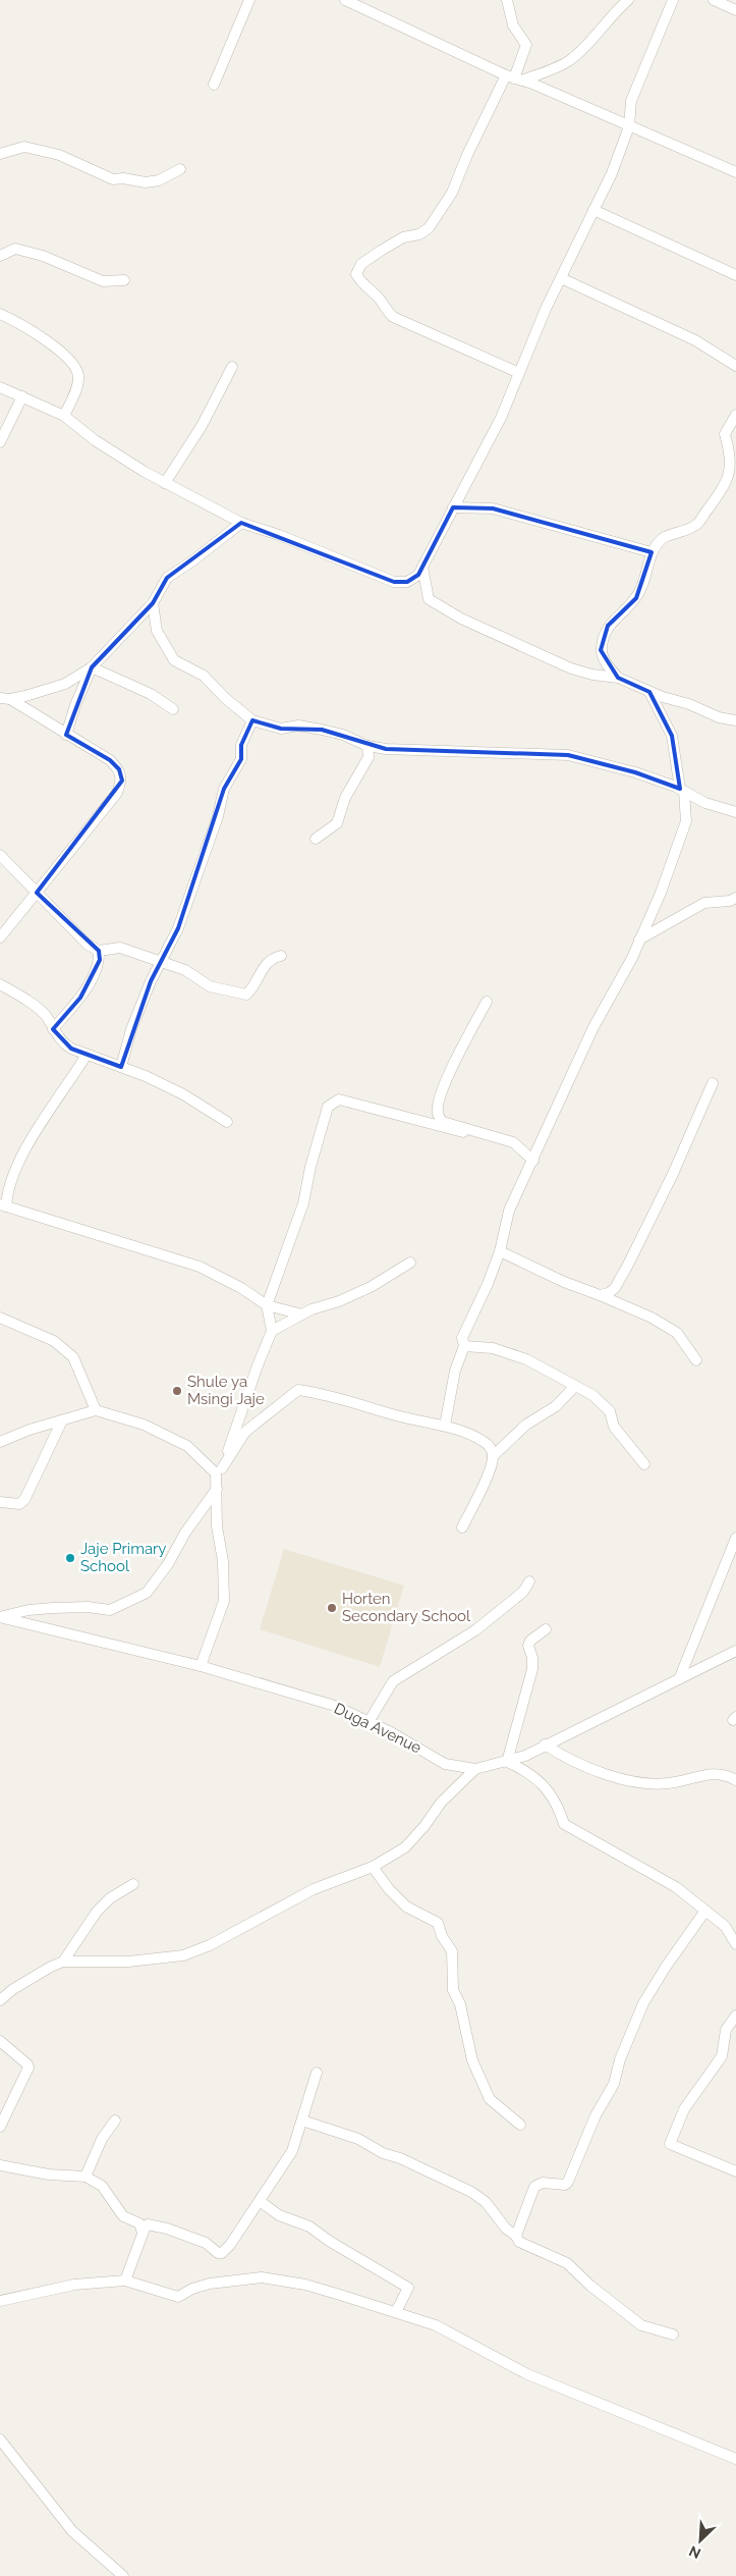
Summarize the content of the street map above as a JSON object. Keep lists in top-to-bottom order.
{
  "streets": {
    "street": ["Duga Avenue"]
  },
  "places": ["Shule ya Msingi Jaje", "Jaje Primary School", "Horten Secondary School"],
  "north": "bottom left"
}
